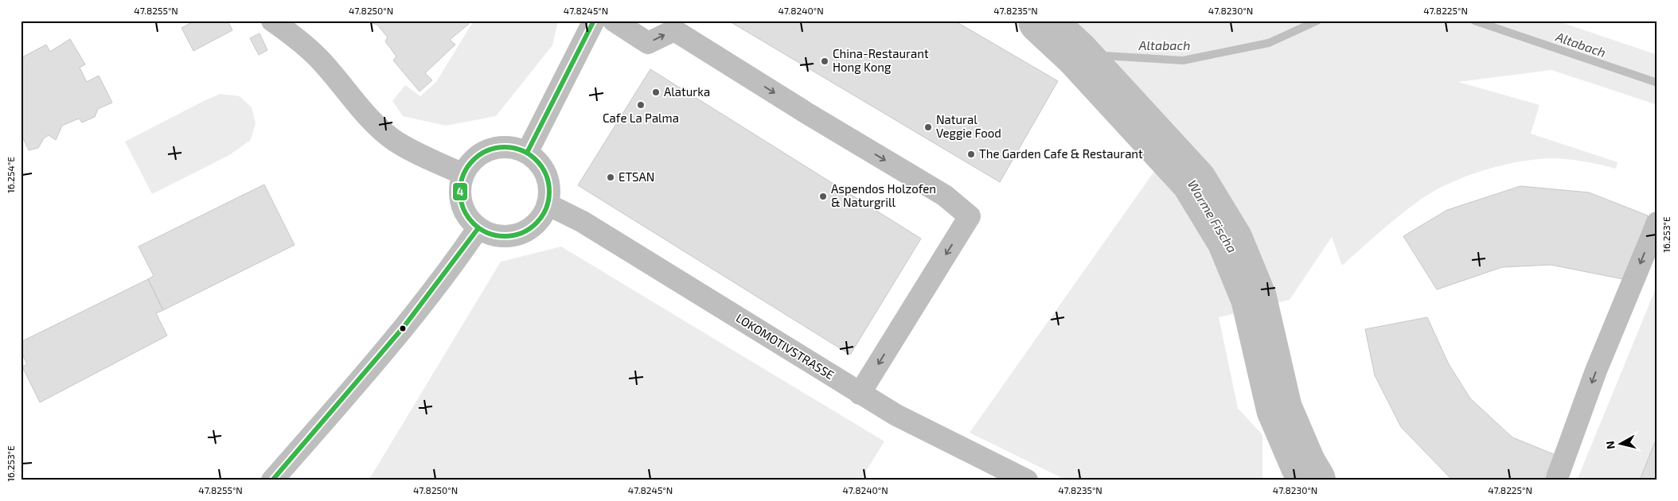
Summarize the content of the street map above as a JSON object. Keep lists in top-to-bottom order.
{
  "streets": {
    "street": ["LOKOMOTIVSTRASSE"]
  },
  "water": ["Altabach", "Warme Fischa"],
  "places": [
    "China-Restaurant Hong Kong",
    "Alaturka",
    "Cafe La Palma",
    "Natural Veggie Food",
    "The Garden Cafe & Restaurant",
    "ETSAN",
    "Aspendos Holzofen & Naturgrill"
  ],
  "lines": ["transit line 4"],
  "north": "left",
  "coordinates": [
    "47.8255°N",
    "47.8250°N",
    "47.8245°N",
    "47.8240°N",
    "47.8235°N",
    "47.8230°N",
    "47.8225°N",
    "16.254°E",
    "16.253°E"
  ]
}
